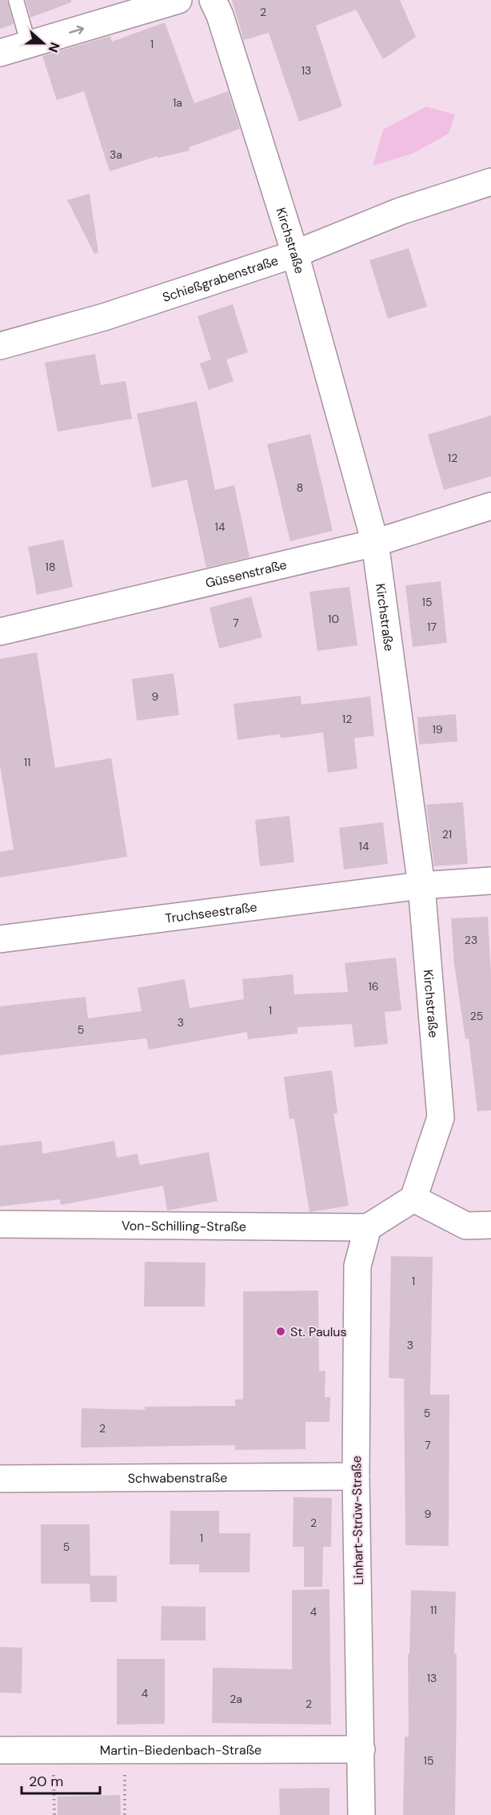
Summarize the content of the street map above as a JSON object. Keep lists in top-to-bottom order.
{
  "streets": {
    "street": [
      "Kirchstraße",
      "Schießgrabenstraße",
      "Güssenstraße",
      "Truchseestraße",
      "Von-Schilling-Straße",
      "Schwabenstraße",
      "Linhart-Strüw-Straße",
      "Martin-Biedenbach-Straße"
    ]
  },
  "crossings": [
    ["Kirchstraße", "Schießgrabenstraße"],
    ["Kirchstraße", "Güssenstraße"],
    ["Kirchstraße", "Truchseestraße"],
    ["Von-Schilling-Straße", "Linhart-Strüw-Straße"],
    ["Schwabenstraße", "Linhart-Strüw-Straße"],
    ["Linhart-Strüw-Straße", "Martin-Biedenbach-Straße"]
  ],
  "places": ["St. Paulus"],
  "house_numbers": [
    "2",
    "1",
    "13",
    "1a",
    "3a",
    "12",
    "8",
    "14",
    "18",
    "15",
    "10",
    "7",
    "17",
    "9",
    "12",
    "19",
    "11",
    "21",
    "14",
    "23",
    "16",
    "1",
    "25",
    "3",
    "5",
    "1",
    "3",
    "5",
    "2",
    "7",
    "9",
    "2",
    "1",
    "5",
    "11",
    "4",
    "13",
    "4",
    "2a",
    "2",
    "15"
  ],
  "scale_bar": "20 m",
  "north": "right"
}
